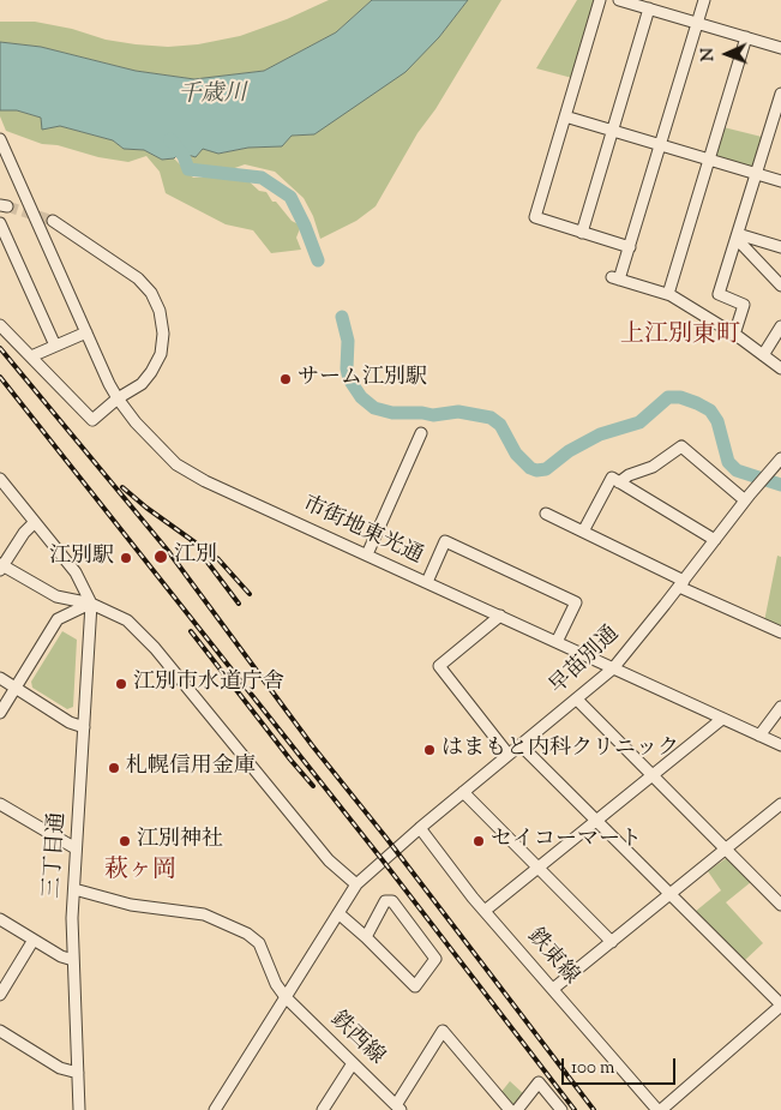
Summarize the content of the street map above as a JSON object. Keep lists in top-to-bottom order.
{
  "streets": {
    "street": [
      "市街地東光通",
      "早苗別通",
      "三丁目通",
      "鉄東線",
      "鉄西線"
    ]
  },
  "crossings": [
    ["市街地東光通", "早苗別通"],
    ["早苗別通", "鉄東線"],
    ["早苗別通", "鉄西線"],
    ["三丁目通", "鉄西線"]
  ],
  "districts": ["上江別東町", "萩ヶ岡"],
  "water": ["千歳川"],
  "places": [
    "サーム江別駅",
    "江別",
    "江別駅",
    "江別市水道庁舎",
    "はまもと内科クリニック",
    "札幌信用金庫",
    "江別神社",
    "セイコーマート"
  ],
  "scale_bar": "100 m",
  "north": "left"
}
